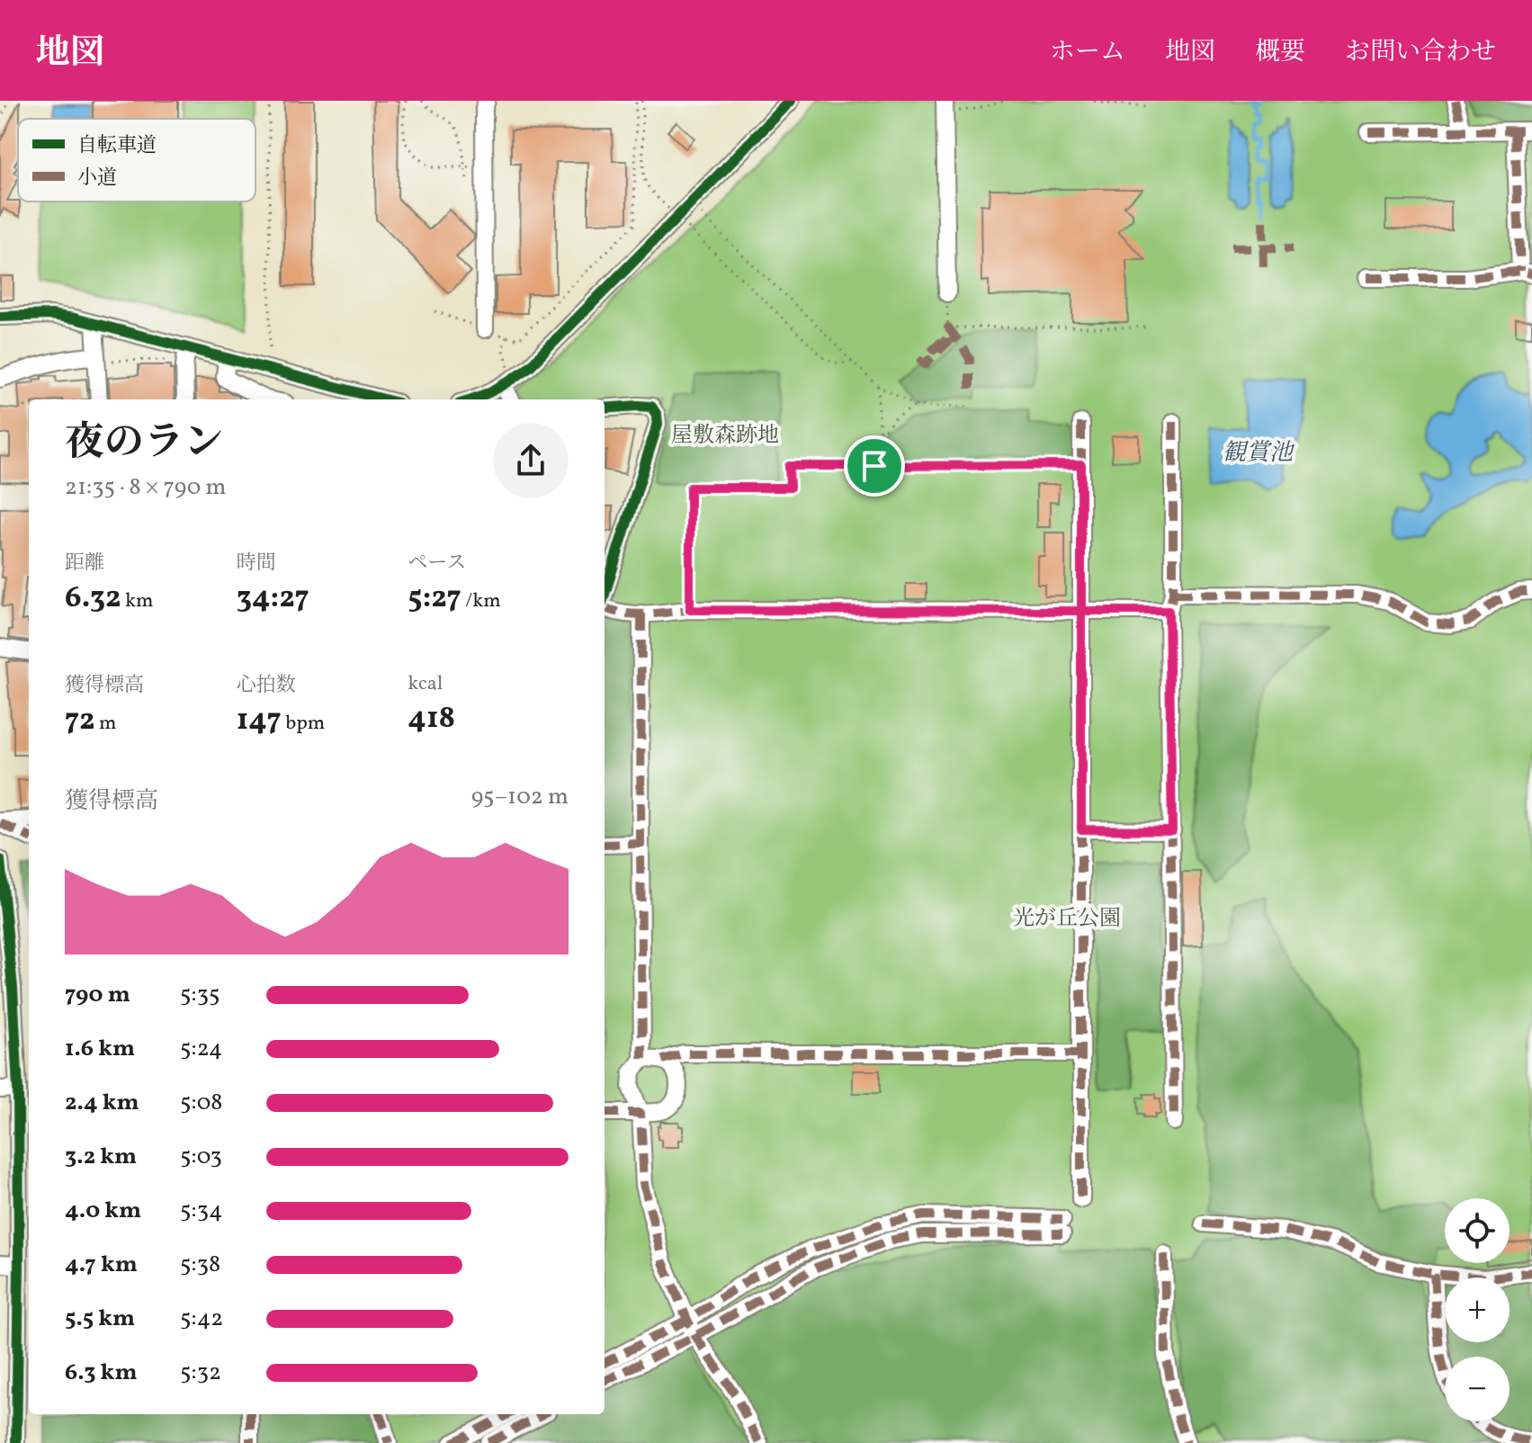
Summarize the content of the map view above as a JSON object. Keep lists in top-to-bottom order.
{
  "water": ["観賞池"],
  "parks": ["屋敷森跡地", "光が丘公園"],
  "legend": ["自転車道", "小道"],
  "page": {
    "header": "地図",
    "nav": [
      "ホーム",
      "地図",
      "概要",
      "お問い合わせ"
    ],
    "heading": ["夜のラン", "21:35 · 8 × 790 m"],
    "stats": [
      ["距離", "6.32 km"],
      ["時間", "34:27"],
      ["ペース", "5:27 /km"],
      ["獲得標高", "72 m"],
      ["心拍数", "147 bpm"],
      ["kcal", "418"]
    ],
    "chart": ["獲得標高", "95–102 m"],
    "list": [
      {
        "name": "790 m",
        "note": "5:35"
      },
      {
        "name": "1.6 km",
        "note": "5:24"
      },
      {
        "name": "2.4 km",
        "note": "5:08"
      },
      {
        "name": "3.2 km",
        "note": "5:03"
      },
      {
        "name": "4.0 km",
        "note": "5:34"
      },
      {
        "name": "4.7 km",
        "note": "5:38"
      },
      {
        "name": "5.5 km",
        "note": "5:42"
      },
      {
        "name": "6.3 km",
        "note": "5:32"
      }
    ],
    "map_buttons": ["+", "−"]
  }
}
